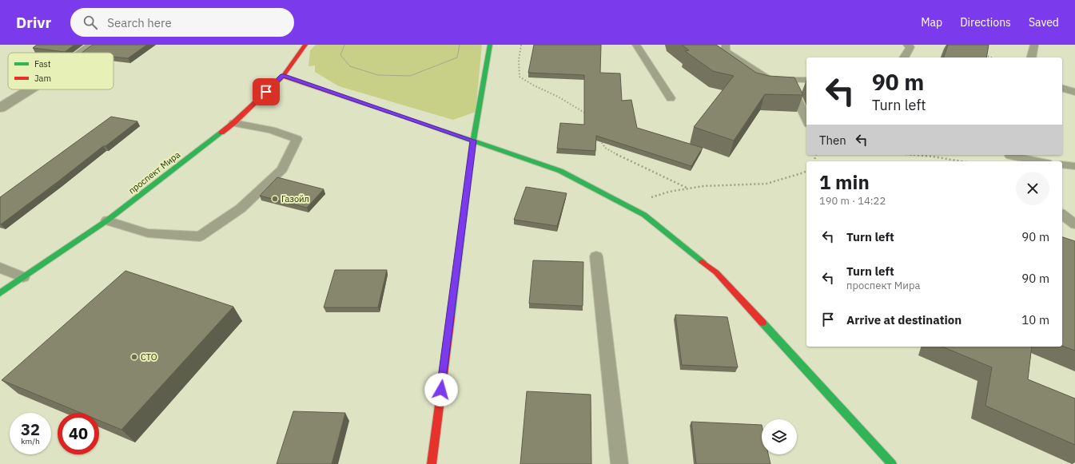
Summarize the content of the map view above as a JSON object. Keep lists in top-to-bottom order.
{
  "streets": {
    "street": ["проспект Мира"]
  },
  "places": ["Газойл", "СТО"],
  "legend": ["Fast", "Jam"],
  "page": {
    "header": "Drivr",
    "search": "Search here",
    "nav": ["Map", "Directions", "Saved"],
    "turn": ["90 m", "Turn left"],
    "then": "Then",
    "heading": ["1 min", "190 m · 14:22"],
    "list": [
      {
        "name": "Turn left",
        "value": "90 m"
      },
      {
        "name": "Turn left",
        "note": "проспект Мира",
        "value": "90 m"
      },
      {
        "name": "Arrive at destination",
        "value": "10 m"
      }
    ],
    "speed": "32 km/h",
    "limit": "40"
  }
}
